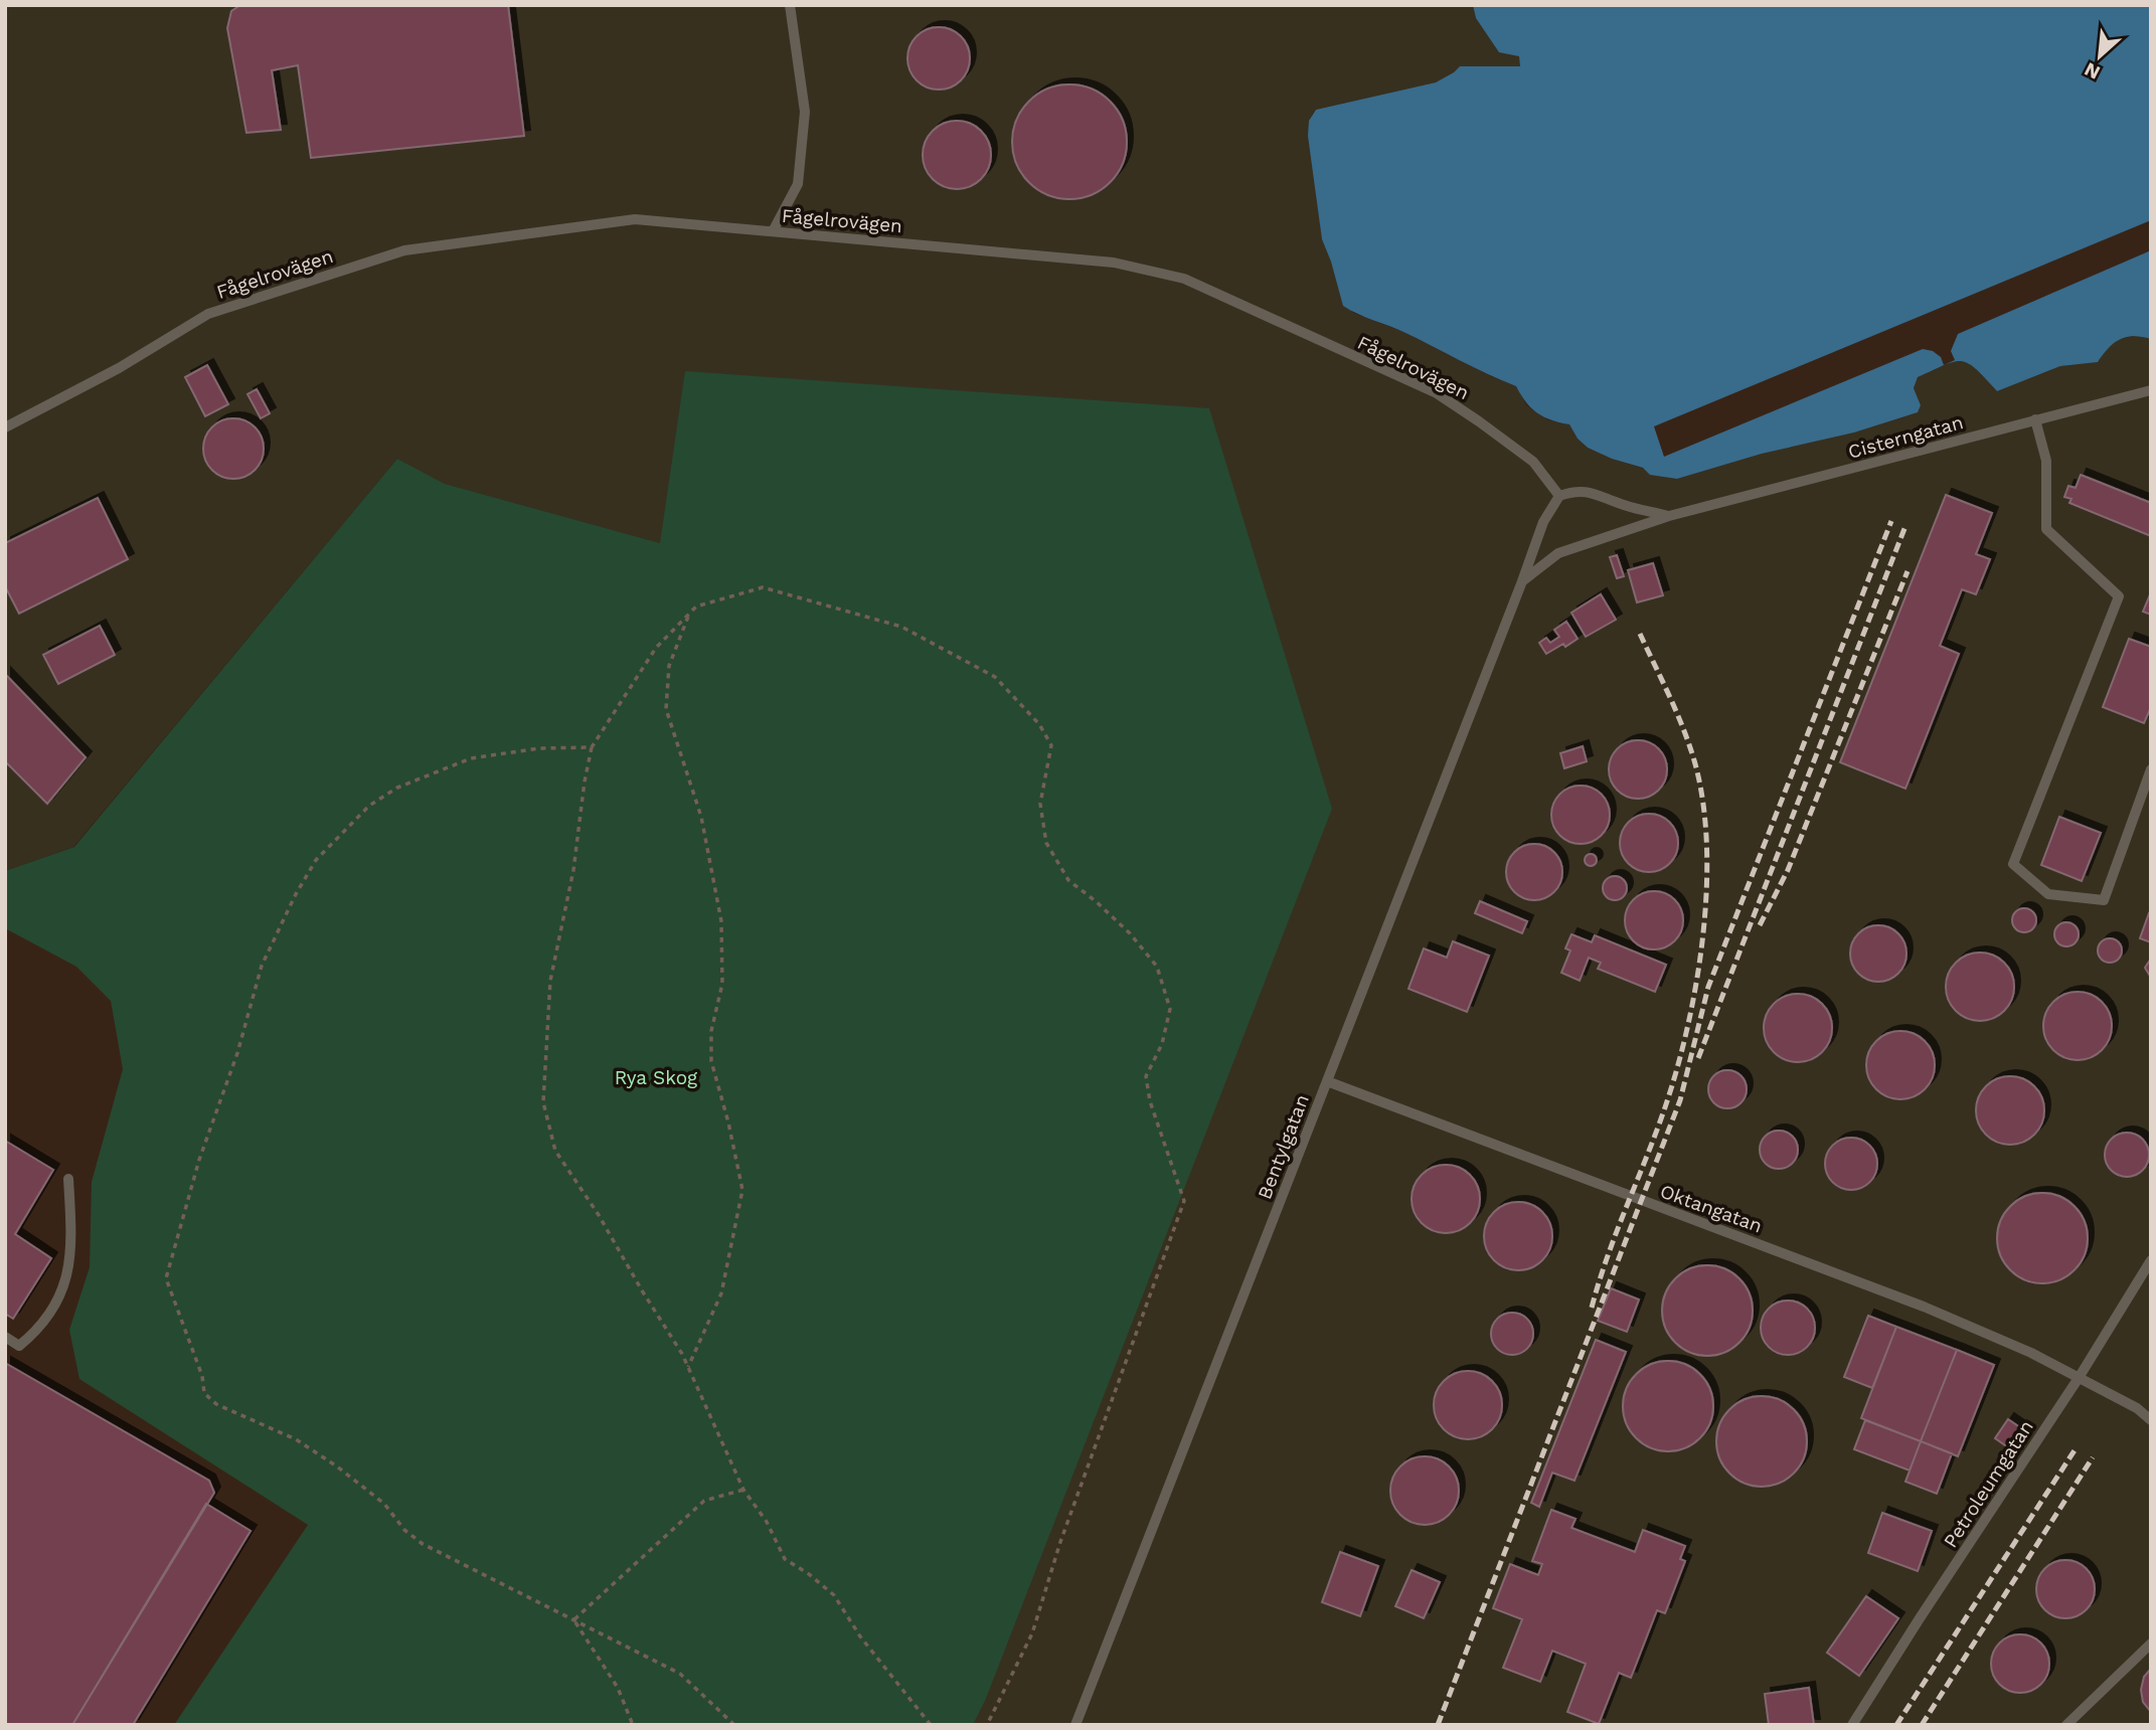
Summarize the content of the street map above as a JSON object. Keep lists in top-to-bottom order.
{
  "streets": {
    "lane": [
      "Fågelrovägen",
      "Cisterngatan",
      "Bentylgatan",
      "Oktangatan",
      "Petroleumgatan"
    ]
  },
  "crossings": [
    ["Fågelrovägen", "Cisterngatan"],
    ["Cisterngatan", "Bentylgatan"],
    ["Bentylgatan", "Oktangatan"],
    ["Oktangatan", "Petroleumgatan"]
  ],
  "parks": ["Rya Skog"],
  "north": "bottom left"
}
